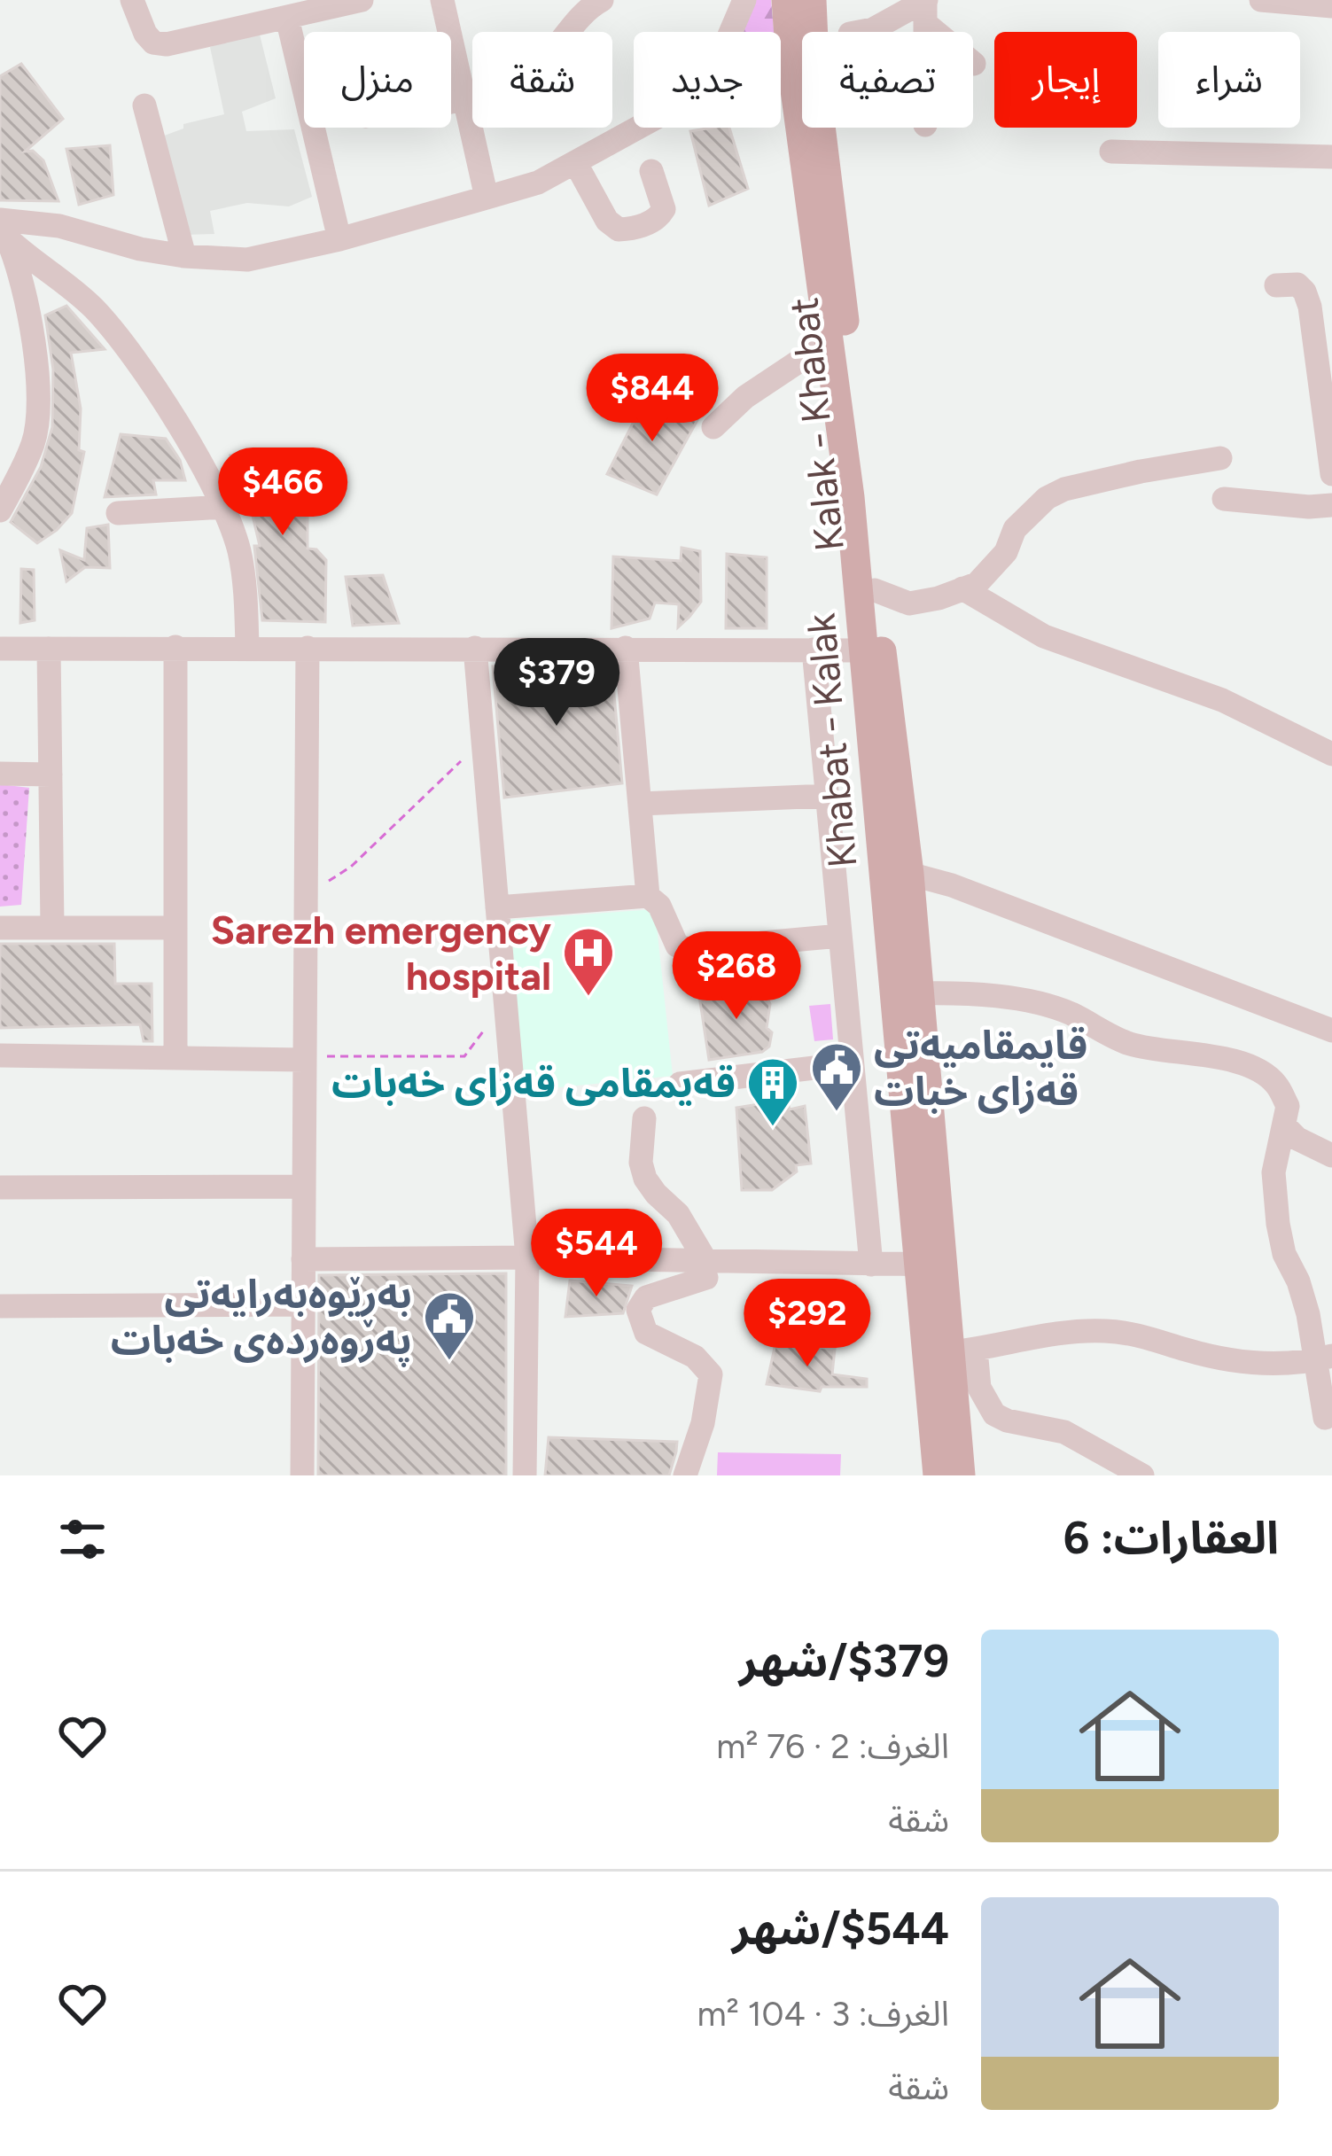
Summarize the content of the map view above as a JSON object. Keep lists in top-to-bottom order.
{
  "streets": {
    "main road": ["Kalak - Khabat", "Khabat - Kalak"]
  },
  "crossings": [
    ["Kalak - Khabat", "Khabat - Kalak"]
  ],
  "places": {
    "hospital": ["Sarezh emergency hospital"],
    "public building": ["قایمقامیەتى قەزای خبات", "بەڕێوەبەرایەتی پەروەردەی خەبات"],
    "building": ["قەیمقامی قەزای خەبات"]
  },
  "page": {
    "chip": [
      "شراء",
      "إيجار",
      "تصفية",
      "جديد",
      "شقة",
      "منزل"
    ],
    "price": [
      "$844",
      "$466",
      "$379",
      "$268",
      "$544",
      "$292"
    ],
    "heading": "العقارات: 6",
    "list": [
      {
        "name": "$379/شهر",
        "note": "الغرف: 2 · 76 m² · شقة"
      },
      {
        "name": "$544/شهر",
        "note": "الغرف: 3 · 104 m² · شقة"
      }
    ]
  }
}
